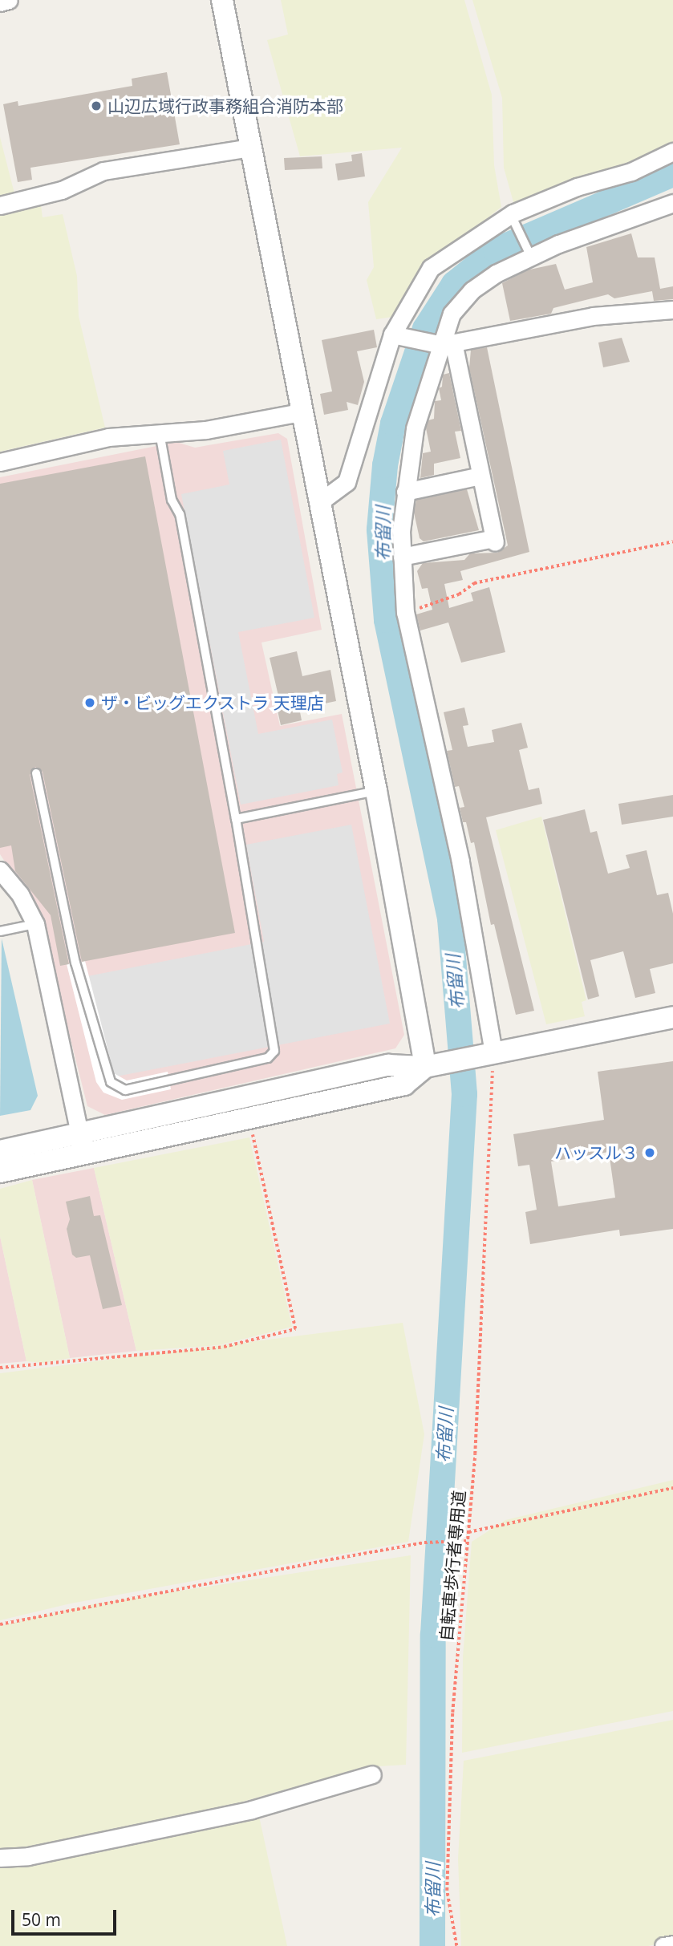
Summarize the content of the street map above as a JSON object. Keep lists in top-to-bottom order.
{
  "streets": {
    "path": ["自転車歩行者専用道"]
  },
  "water": ["布留川"],
  "places": ["山辺広域行政事務組合消防本部", "ザ・ビッグエクストラ 天理店", "ハッスル３"],
  "scale_bar": "50 m"
}
